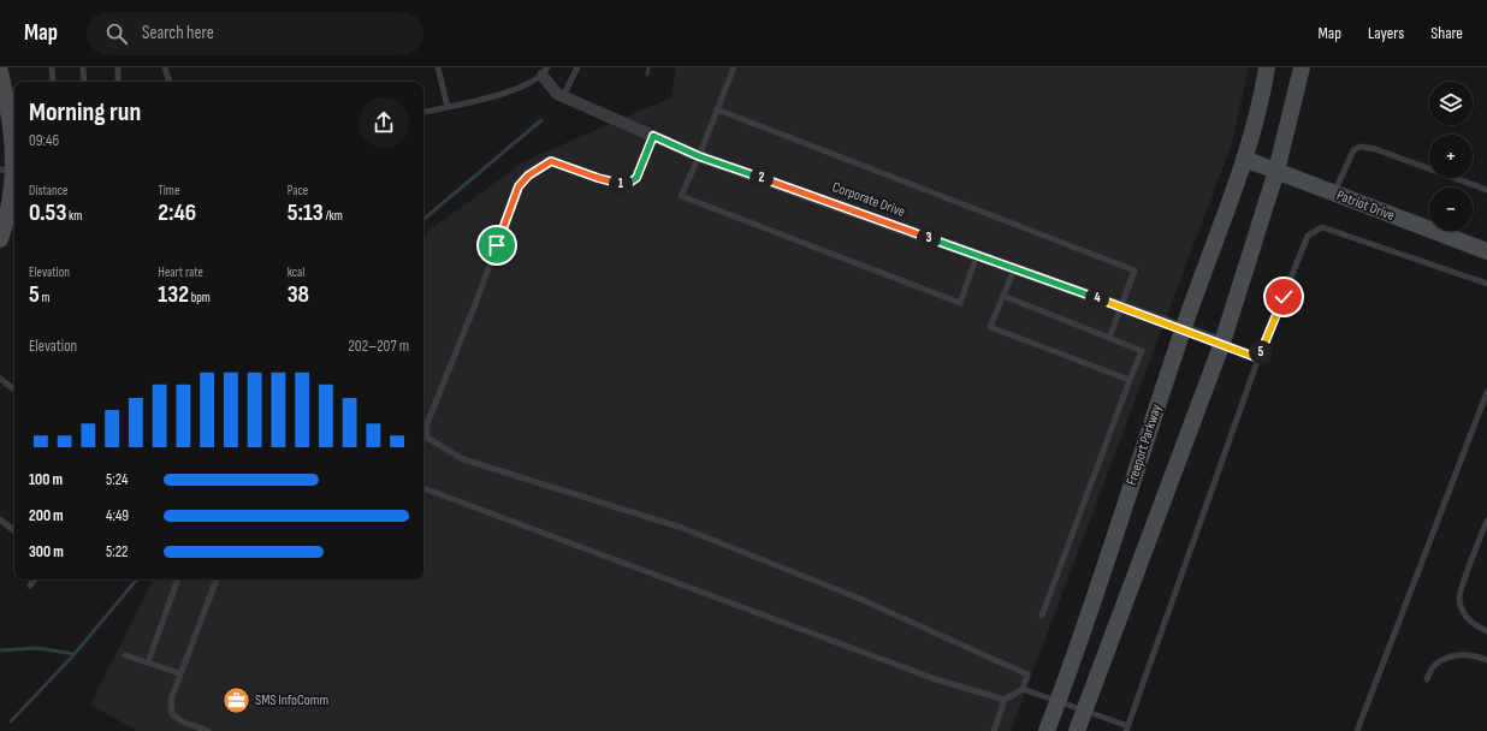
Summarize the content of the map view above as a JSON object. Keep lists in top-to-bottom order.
{
  "streets": {
    "main road": ["Patriot Drive", "Freeport Parkway"],
    "street": ["Corporate Drive"]
  },
  "crossings": [
    ["Corporate Drive", "Freeport Parkway"],
    ["Patriot Drive", "Freeport Parkway"]
  ],
  "places": {
    "office": ["SMS InfoComm"]
  },
  "page": {
    "header": "Map",
    "search": "Search here",
    "nav": ["Map", "Layers", "Share"],
    "map_buttons": ["+", "−"],
    "heading": ["Morning run", "09:46"],
    "stats": [
      ["Distance", "0.53 km"],
      ["Time", "2:46"],
      ["Pace", "5:13 /km"],
      ["Elevation", "5 m"],
      ["Heart rate", "132 bpm"],
      ["kcal", "38"]
    ],
    "pins": [
      "2",
      "1",
      "3",
      "4",
      "5"
    ],
    "chart": ["Elevation", "202–207 m"],
    "list": [
      {
        "name": "100 m",
        "note": "5:24"
      },
      {
        "name": "200 m",
        "note": "4:49"
      },
      {
        "name": "300 m",
        "note": "5:22"
      }
    ]
  }
}
